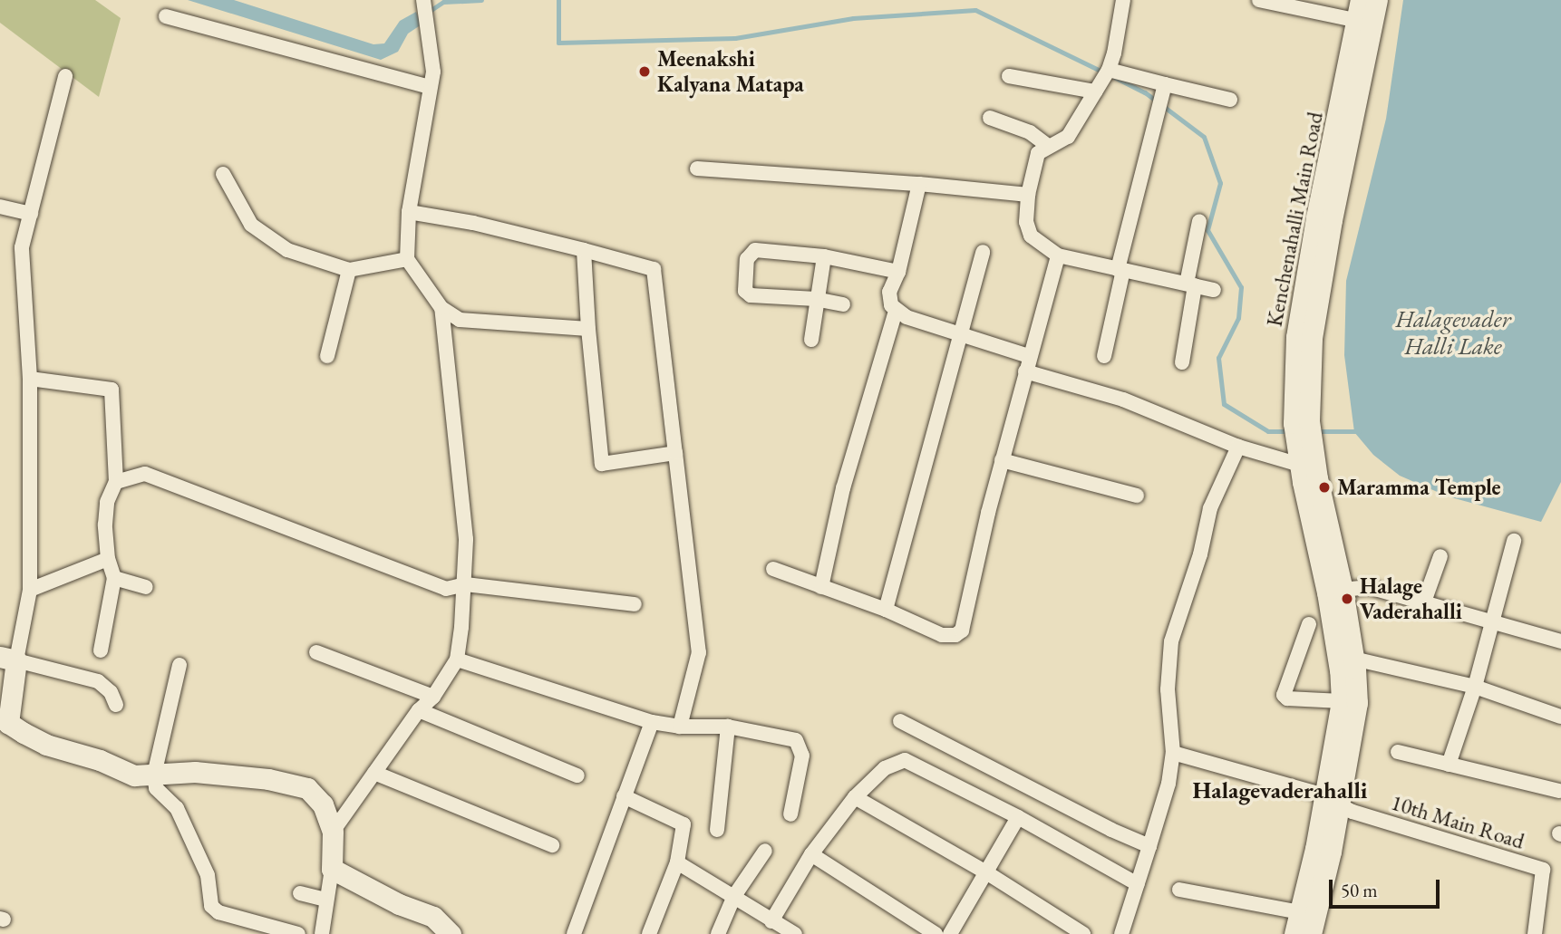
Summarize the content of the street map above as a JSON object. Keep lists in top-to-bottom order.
{
  "streets": {
    "main road": ["Kenchenahalli Main Road"],
    "street": ["10th Main Road"]
  },
  "crossings": [
    ["Kenchenahalli Main Road", "10th Main Road"]
  ],
  "districts": ["Halagevaderahalli"],
  "water": ["Halagevader Halli Lake"],
  "places": ["Meenakshi Kalyana Matapa", "Maramma Temple", "Halage Vaderahalli"],
  "scale_bar": "50 m"
}
